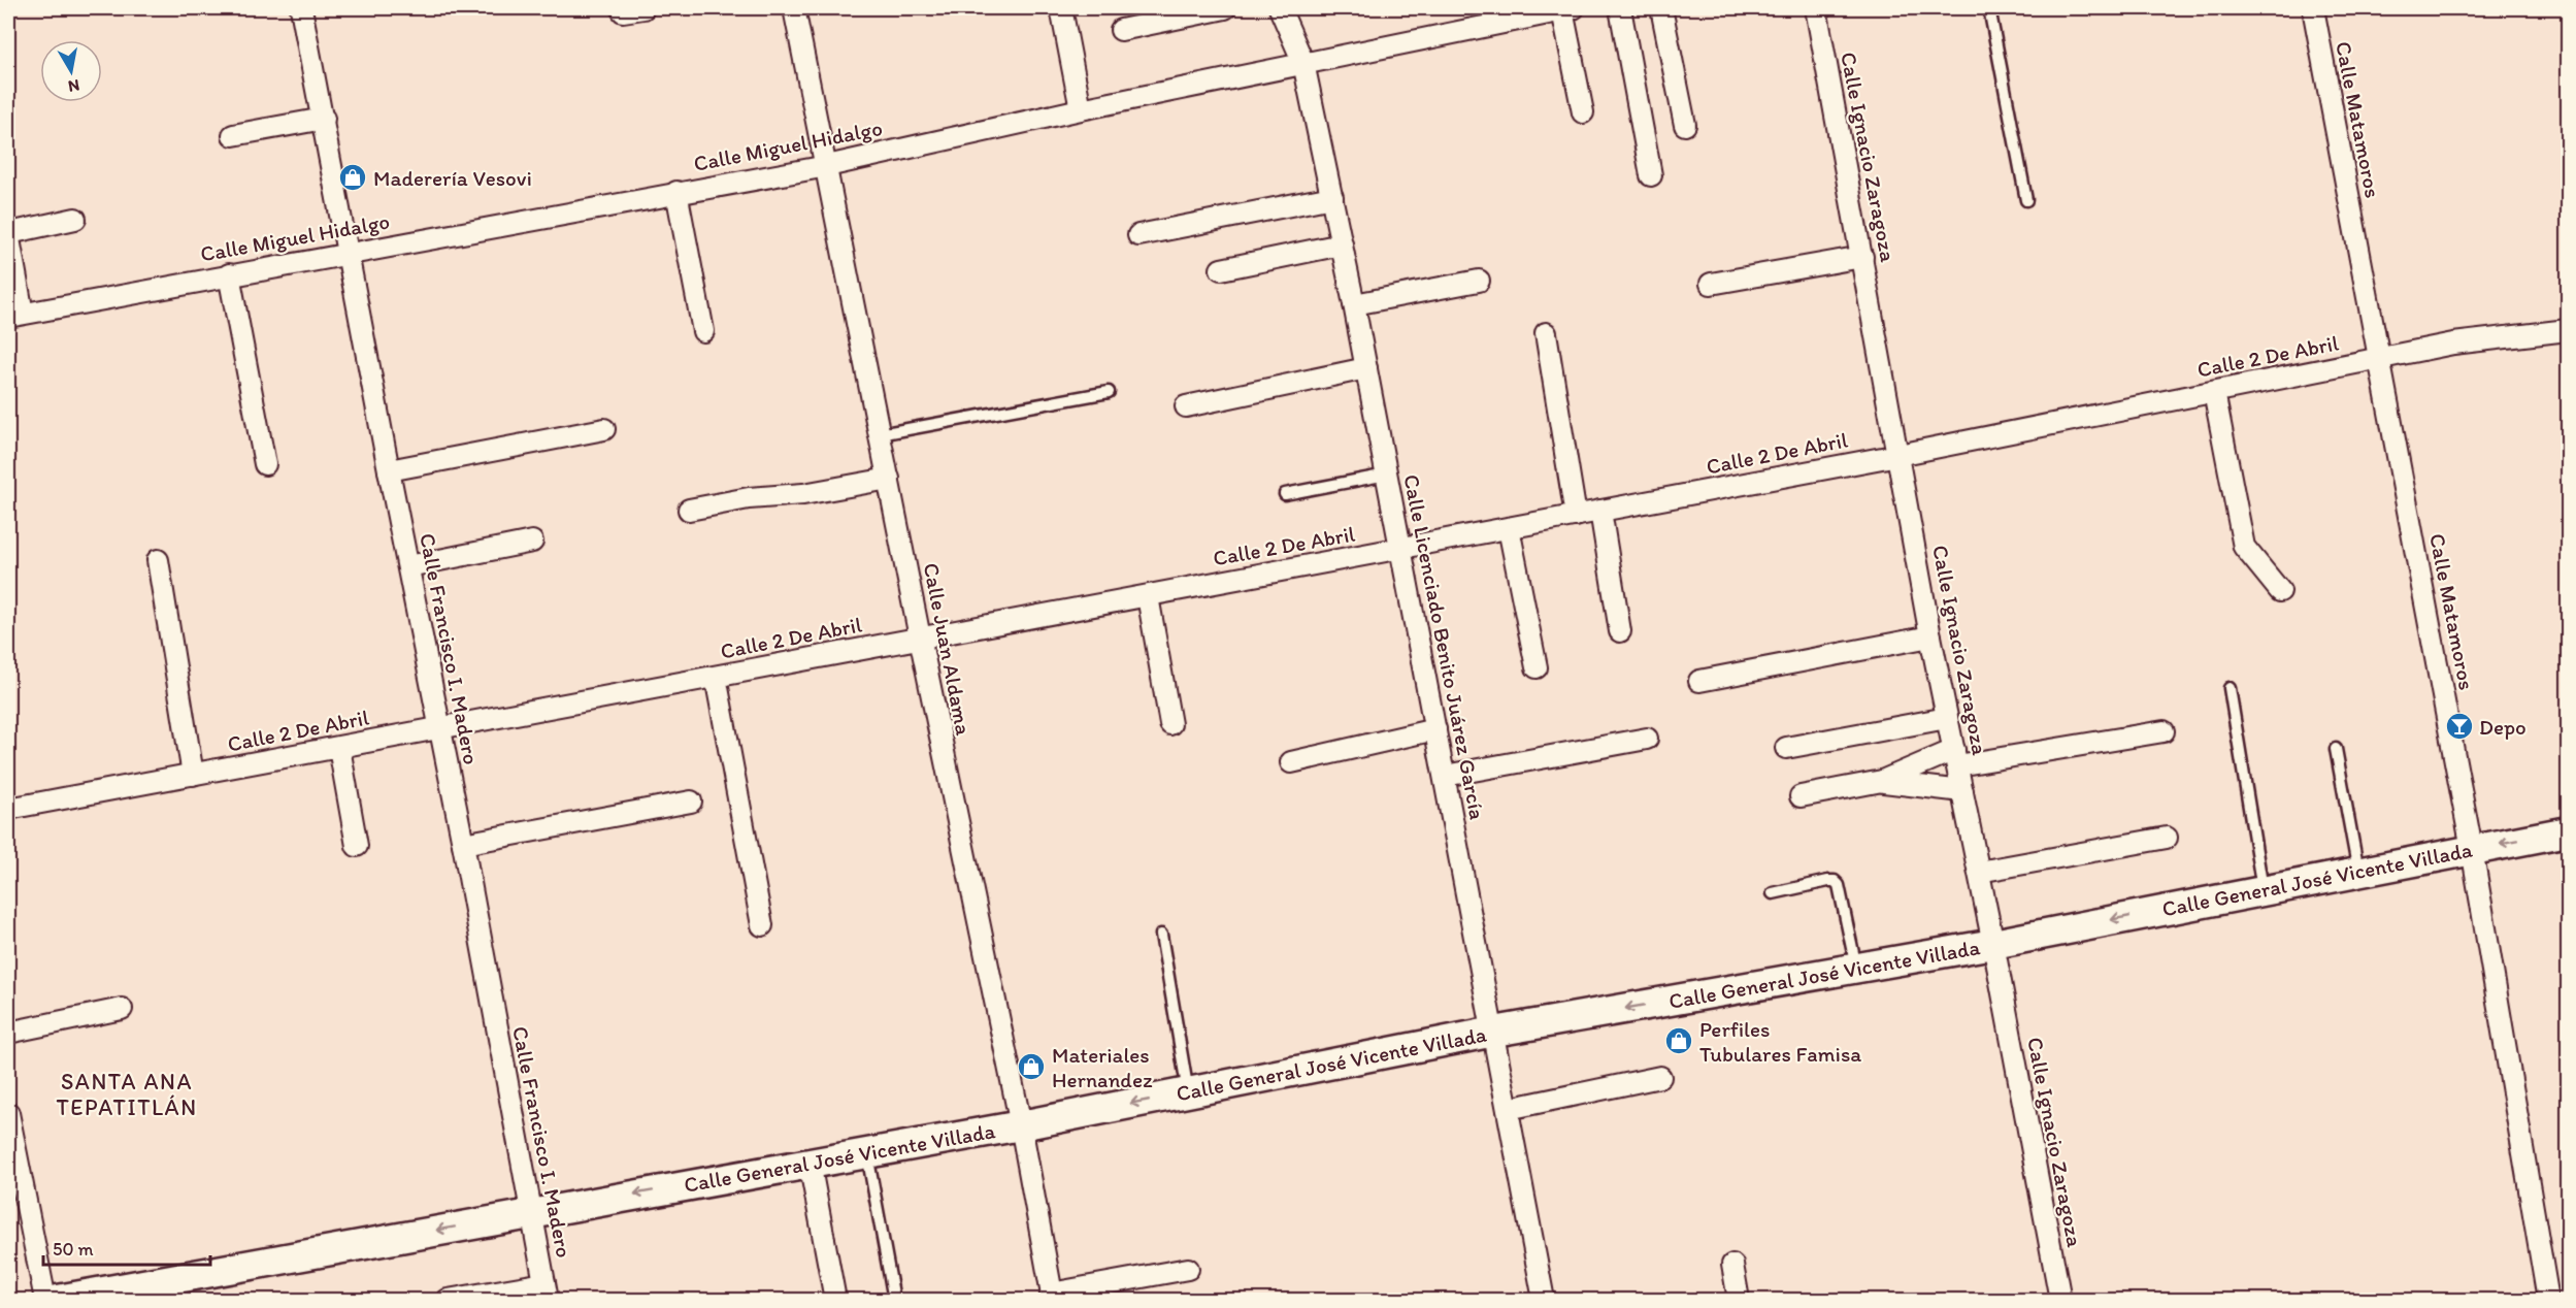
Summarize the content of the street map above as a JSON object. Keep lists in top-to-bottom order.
{
  "streets": {
    "main road": ["Calle General José Vicente Villada"],
    "street": [
      "Calle Matamoros",
      "Calle Miguel Hidalgo",
      "Calle Ignacio Zaragoza",
      "Calle 2 De Abril",
      "Calle Licenciado Benito Juárez García",
      "Calle Francisco I. Madero",
      "Calle Juan Aldama"
    ]
  },
  "crossings": [
    ["Calle Matamoros", "Calle 2 De Abril"],
    ["Calle Matamoros", "Calle General José Vicente Villada"],
    ["Calle Miguel Hidalgo", "Calle Licenciado Benito Juárez García"],
    ["Calle Miguel Hidalgo", "Calle Francisco I. Madero"],
    ["Calle Miguel Hidalgo", "Calle Juan Aldama"],
    ["Calle Ignacio Zaragoza", "Calle 2 De Abril"],
    ["Calle Ignacio Zaragoza", "Calle General José Vicente Villada"],
    ["Calle 2 De Abril", "Calle Licenciado Benito Juárez García"],
    ["Calle 2 De Abril", "Calle Francisco I. Madero"],
    ["Calle 2 De Abril", "Calle Juan Aldama"],
    ["Calle Licenciado Benito Juárez García", "Calle General José Vicente Villada"],
    ["Calle Francisco I. Madero", "Calle General José Vicente Villada"],
    ["Calle Juan Aldama", "Calle General José Vicente Villada"]
  ],
  "one_way": ["Calle General José Vicente Villada"],
  "districts": ["SANTA ANA TEPATITLÁN"],
  "places": {
    "shop": ["Maderería Vesovi", "Perfiles Tubulares Famisa", "Materiales Hernandez"],
    "bar": ["Depo"]
  },
  "scale_bar": "50 m",
  "north": "bottom"
}
